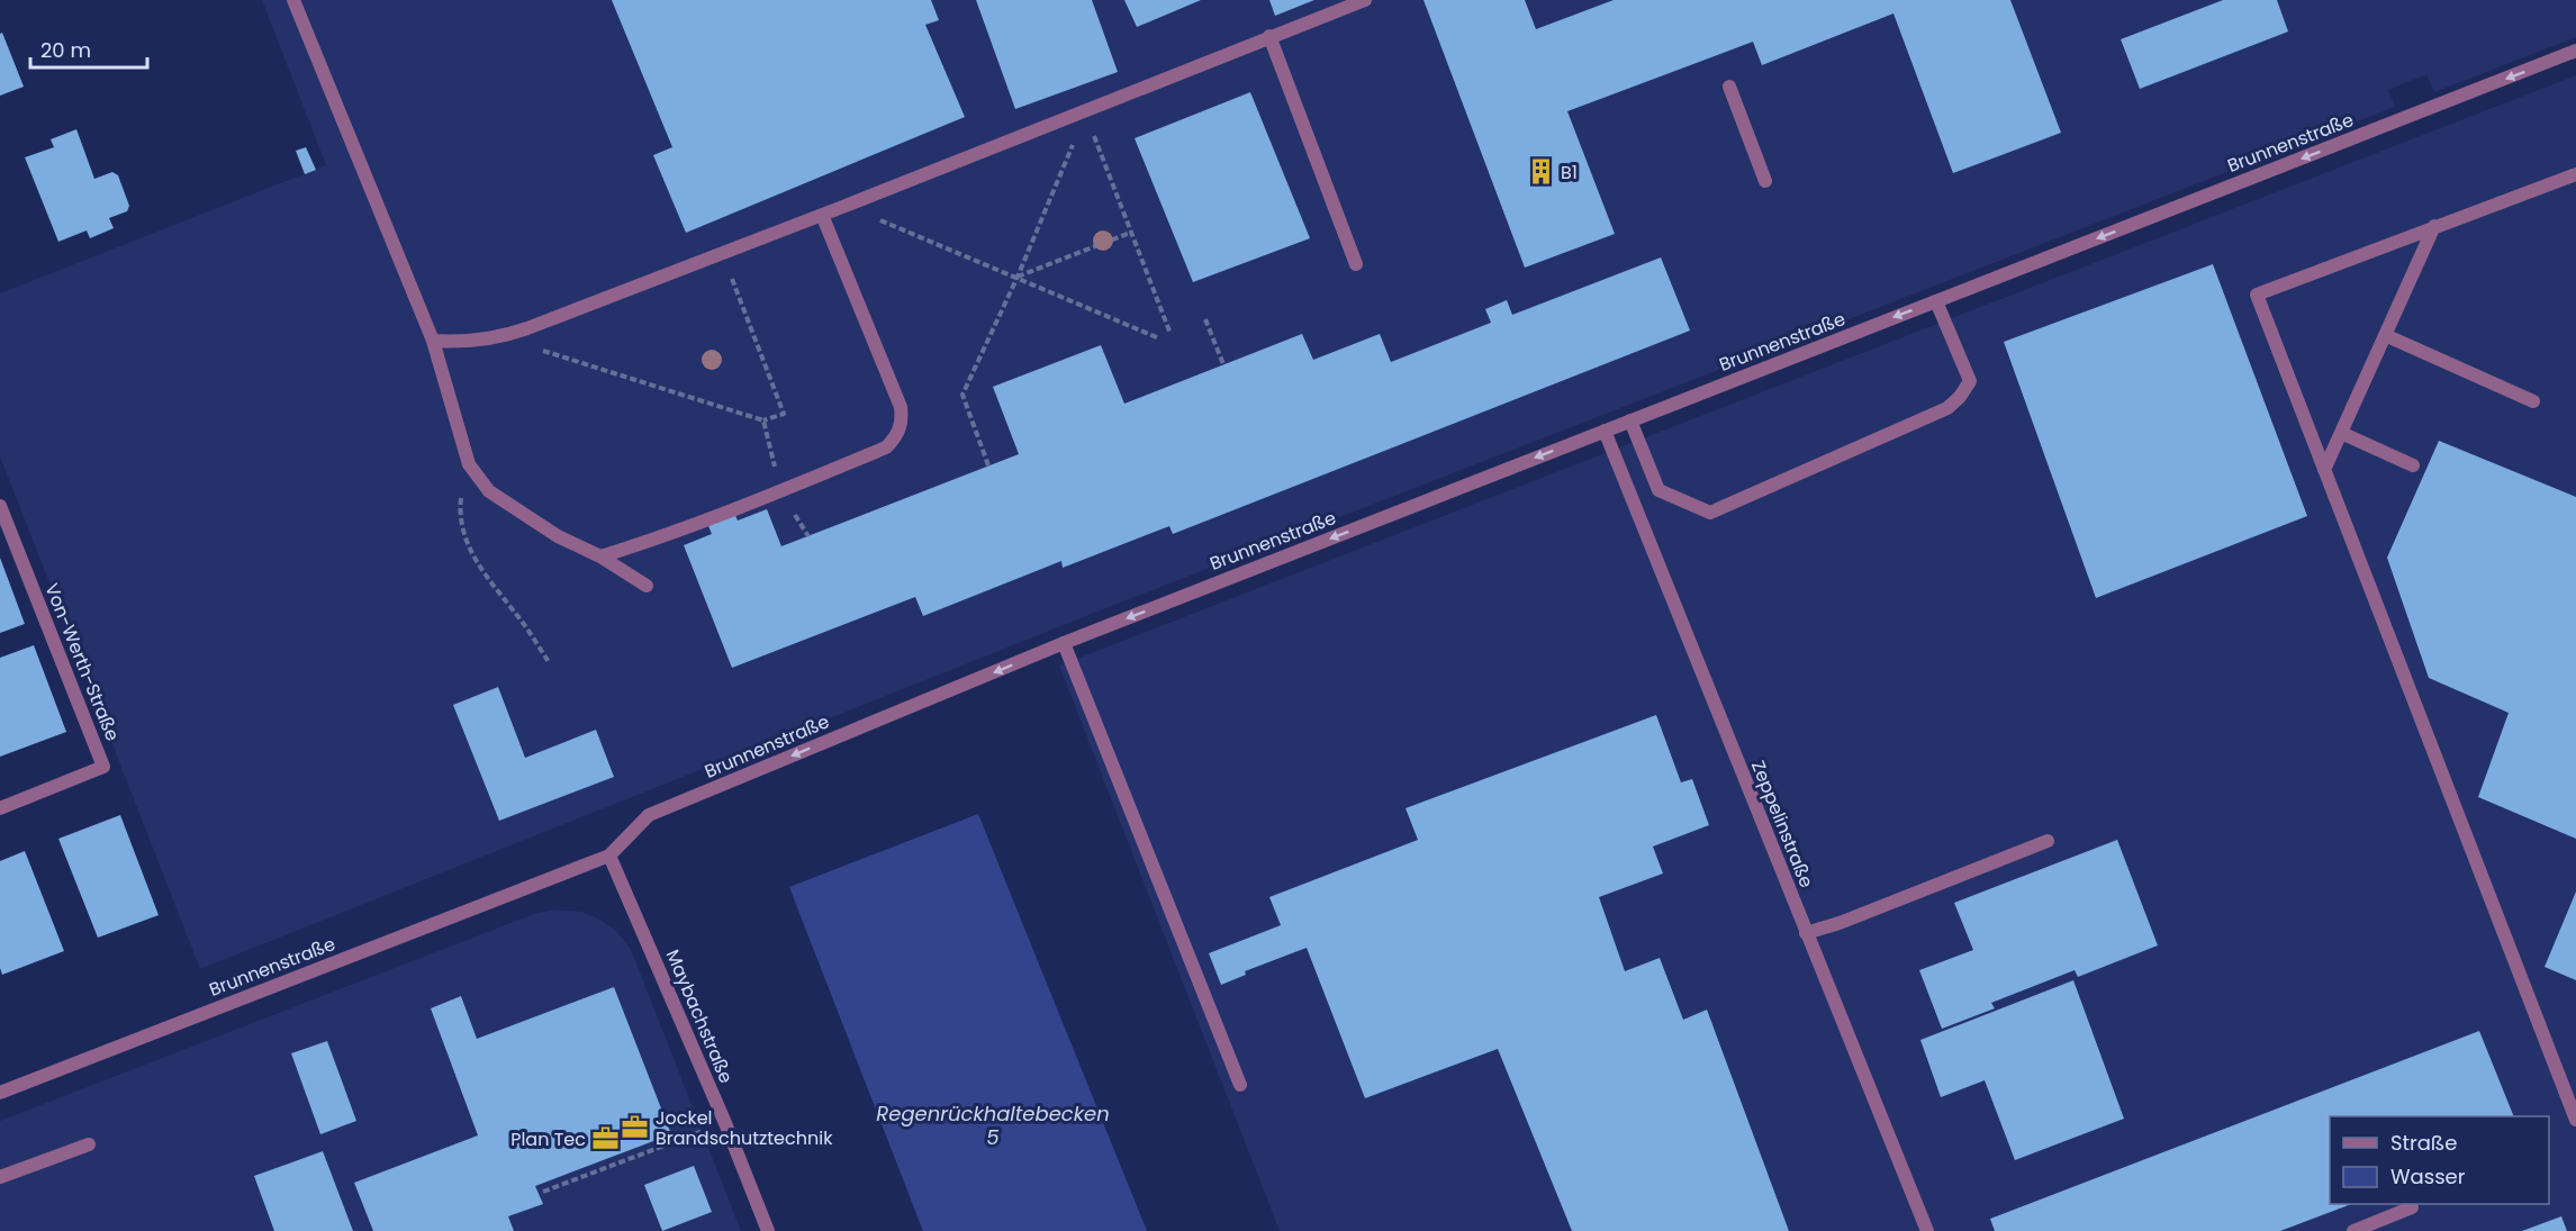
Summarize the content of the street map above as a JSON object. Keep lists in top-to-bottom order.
{
  "streets": {
    "street": [
      "Brunnenstraße",
      "Von-Werth-Straße",
      "Zeppelinstraße",
      "Maybachstraße"
    ]
  },
  "crossings": [
    ["Brunnenstraße", "Zeppelinstraße"],
    ["Brunnenstraße", "Maybachstraße"]
  ],
  "one_way": ["Brunnenstraße"],
  "water": ["Regenrückhaltebecken 5"],
  "places": {
    "building": ["B1"],
    "office": ["Jockel Brandschutztechnik", "Plan Tec"]
  },
  "legend": ["Straße", "Wasser"],
  "scale_bar": "20 m"
}
